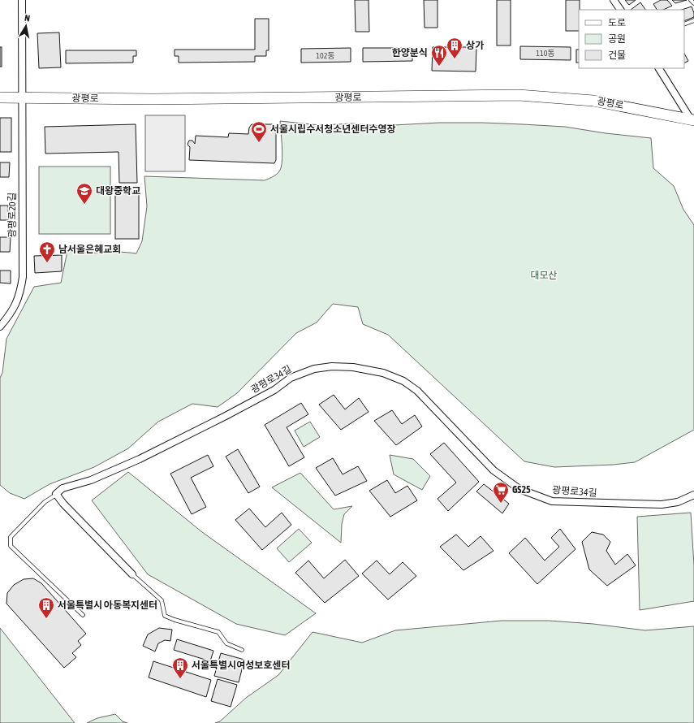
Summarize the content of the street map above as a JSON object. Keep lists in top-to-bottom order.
{
  "streets": {
    "main road": ["광평로"],
    "street": ["광평로20길", "광평로34길"]
  },
  "crossings": [
    ["광평로", "광평로20길"]
  ],
  "parks": ["대모산"],
  "places": {
    "building": ["상가", "서울특별시 아동복지센터", "서울특별시여성보호센터"],
    "restaurant": ["한양분식"],
    "sports": ["서울시립수서청소년센터수영장"],
    "school or university": ["대왕중학교"],
    "church": ["남서울은혜교회"],
    "supermarket": ["GS25"]
  },
  "house_numbers": ["110동", "102동"],
  "legend": ["도로", "공원", "건물"],
  "north": "top"
}
